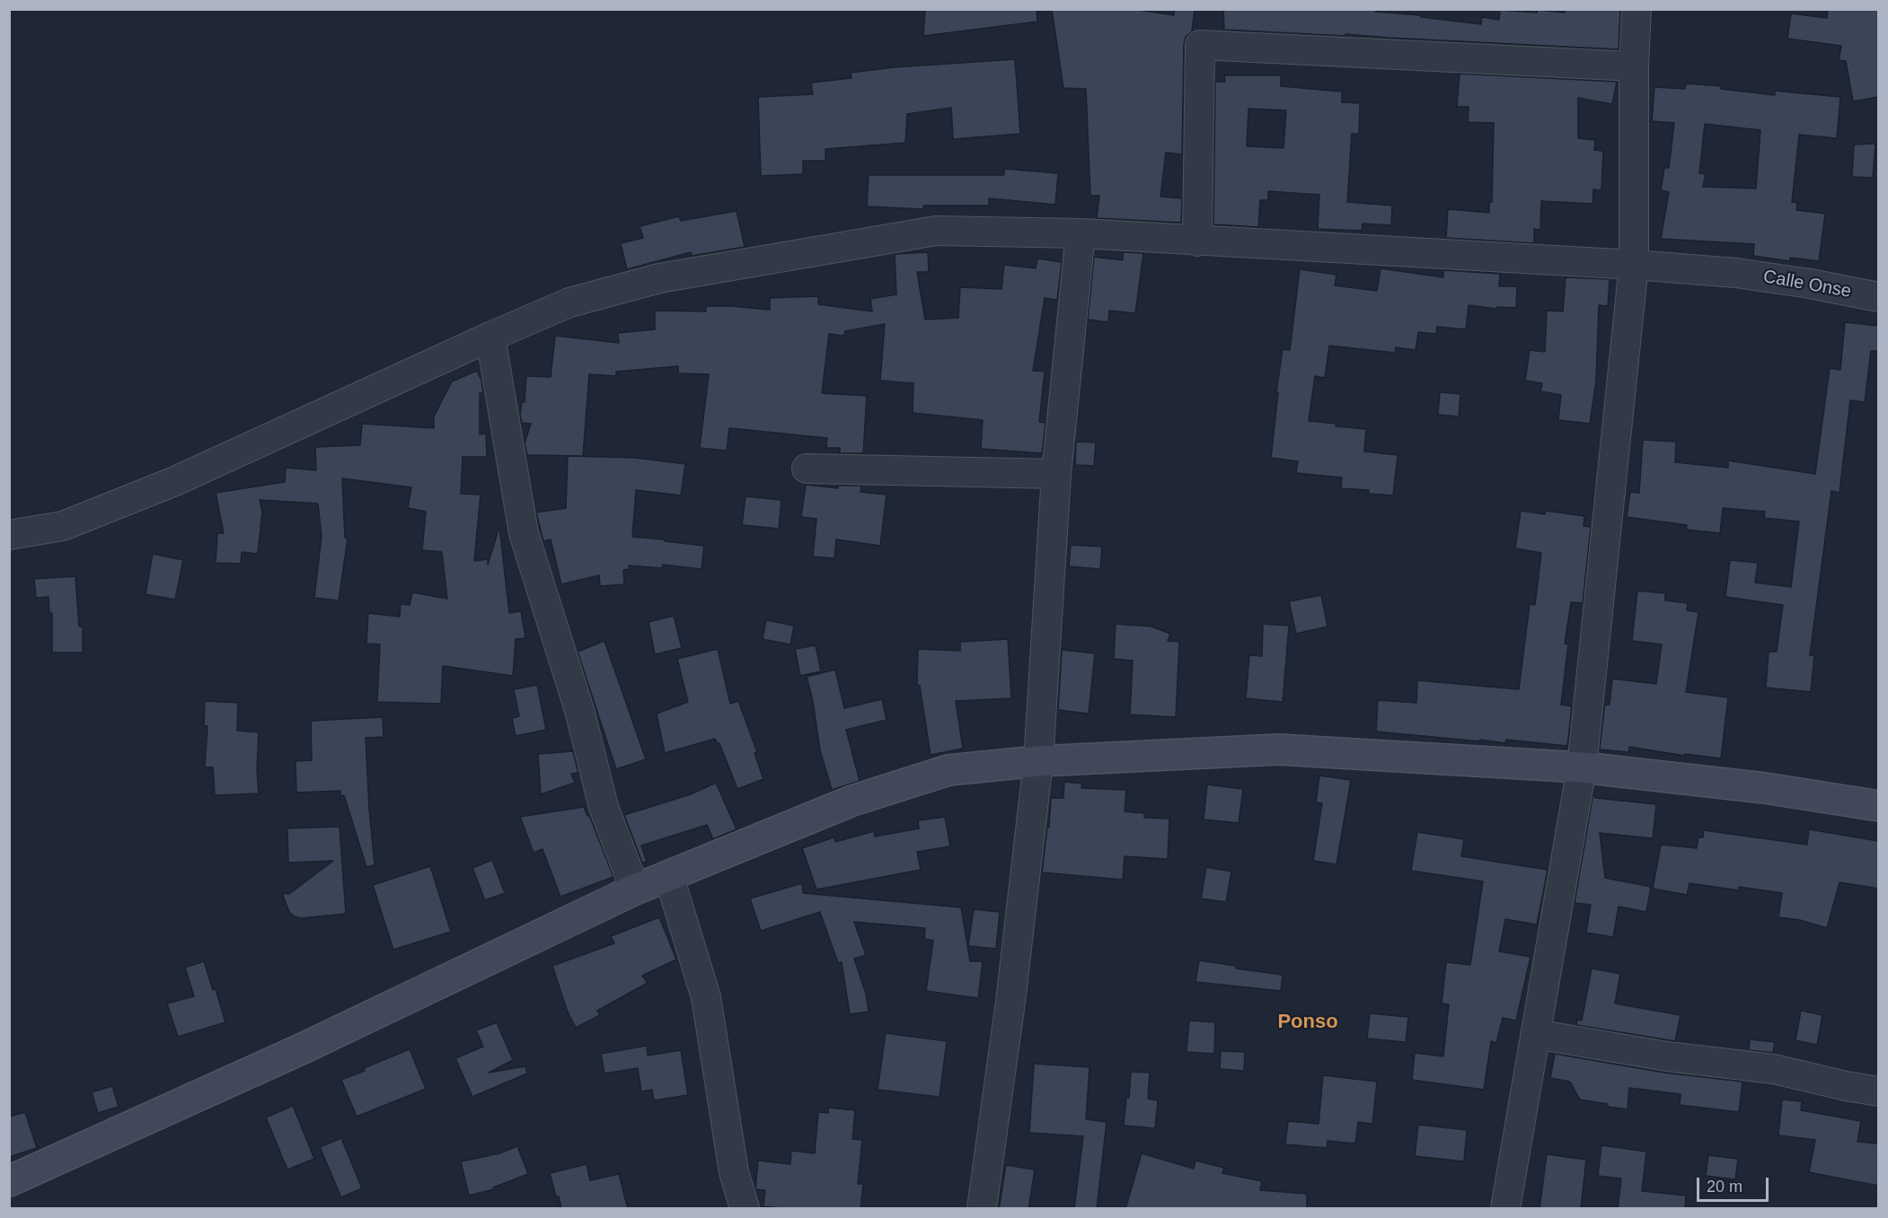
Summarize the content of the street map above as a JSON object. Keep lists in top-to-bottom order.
{
  "streets": {
    "street": ["Calle Onse"]
  },
  "districts": ["Ponso"],
  "scale_bar": "20 m"
}
